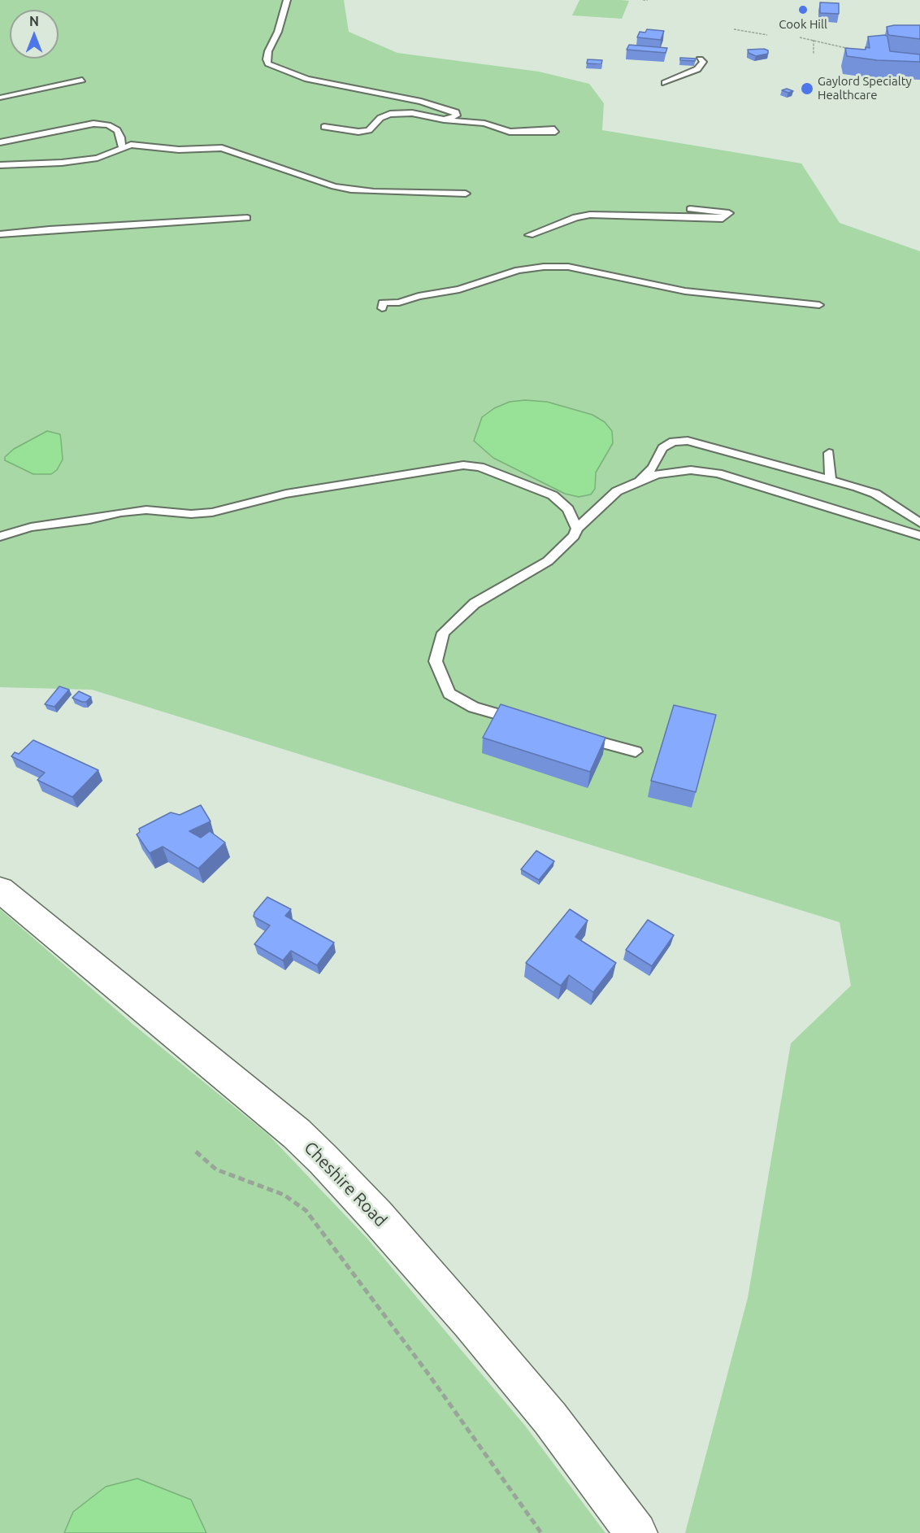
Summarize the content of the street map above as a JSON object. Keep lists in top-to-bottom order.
{
  "streets": {
    "street": ["Cheshire Road"]
  },
  "places": ["Cook Hill", "Gaylord Specialty Healthcare"],
  "north": "top"
}
